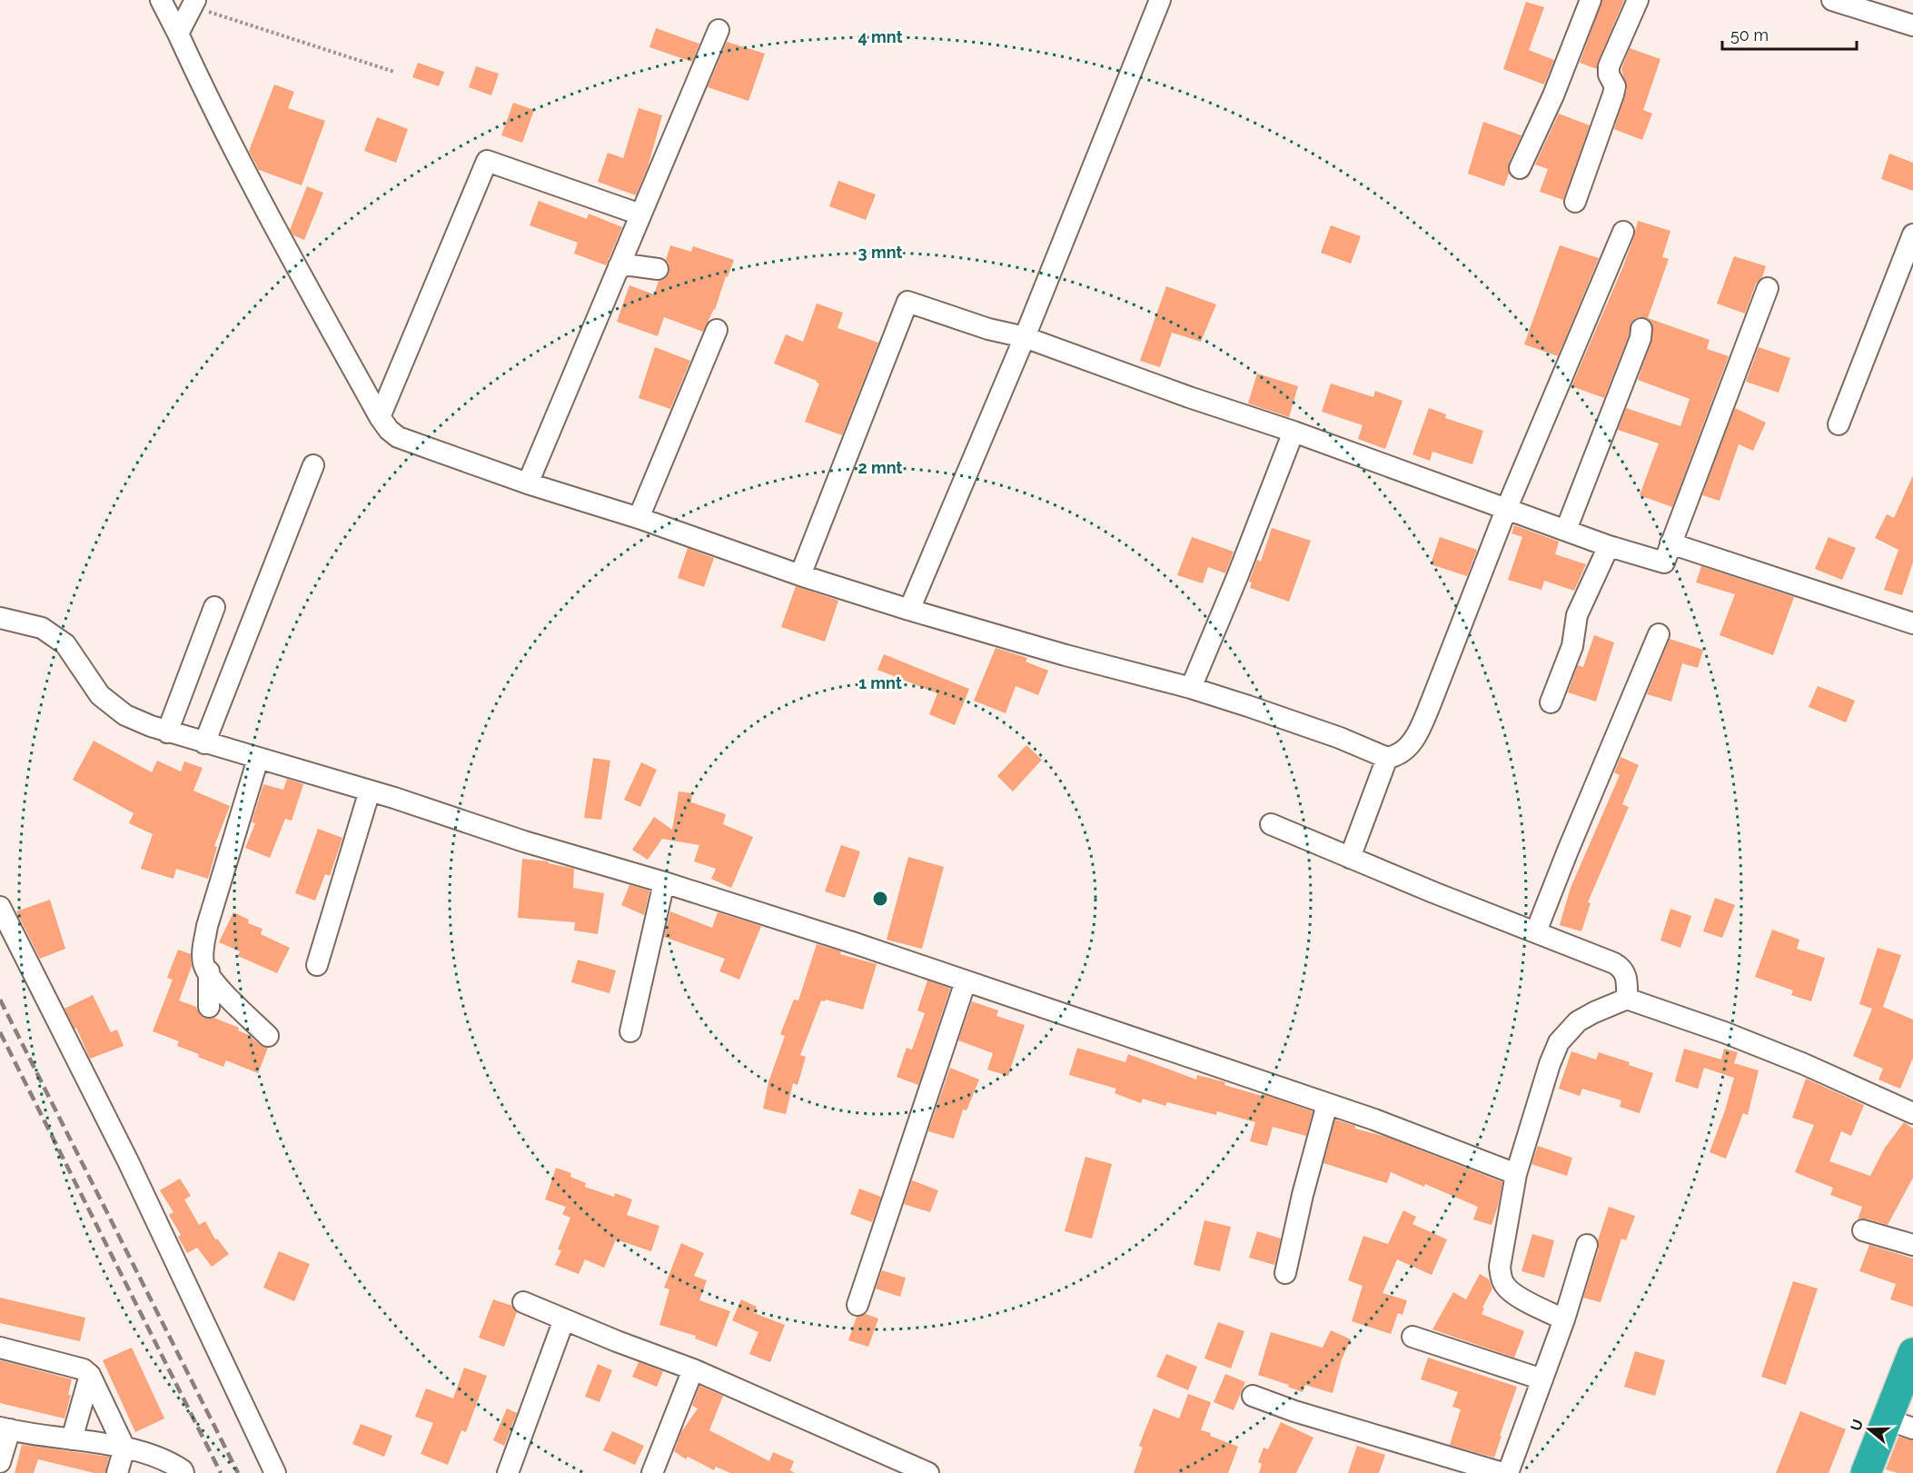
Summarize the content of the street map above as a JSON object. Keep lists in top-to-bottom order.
{
  "scale_bar": "50 m",
  "north": "left",
  "rings": [
    "4 mnt",
    "3 mnt",
    "2 mnt",
    "1 mnt"
  ]
}
